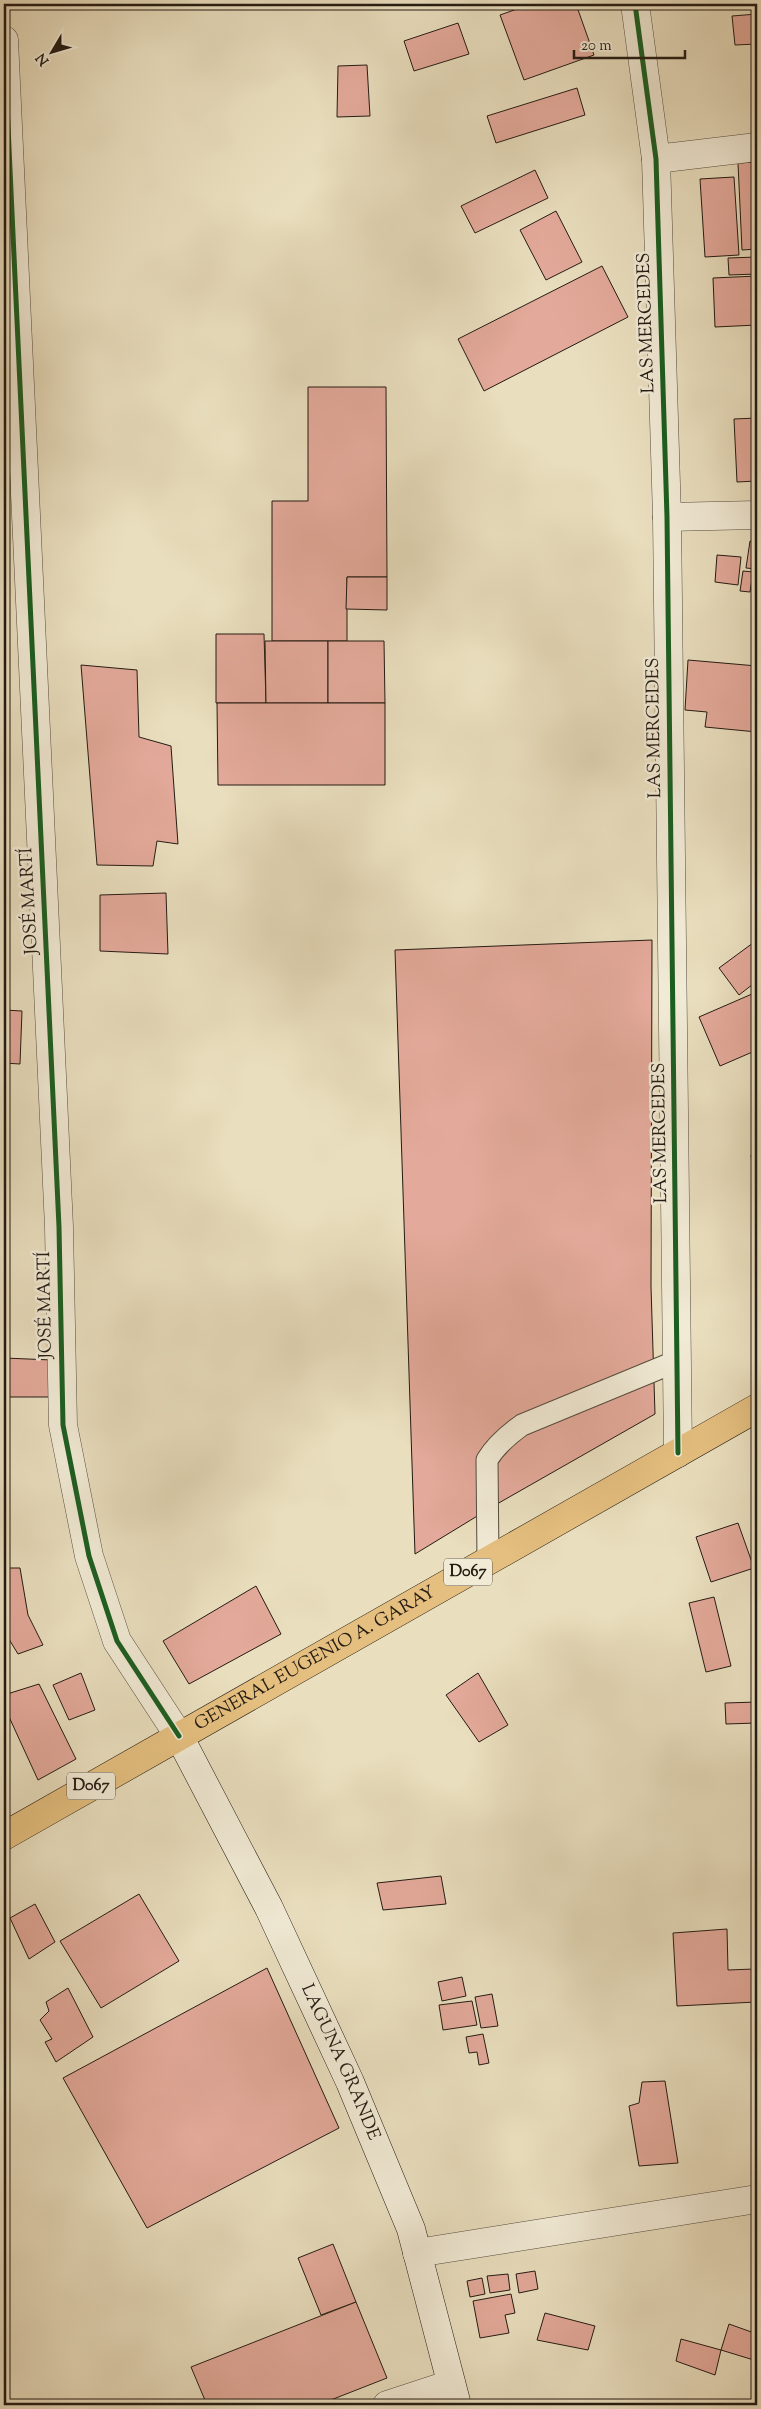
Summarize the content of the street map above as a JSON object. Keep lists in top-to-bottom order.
{
  "streets": {
    "main road": ["D067", "GENERAL EUGENIO A. GARAY"],
    "street": ["LAS MERCEDES", "JOSÉ MARTÍ", "LAGUNA GRANDE"]
  },
  "crossings": [
    ["LAS MERCEDES", "GENERAL EUGENIO A. GARAY"],
    ["JOSÉ MARTÍ", "GENERAL EUGENIO A. GARAY"],
    ["JOSÉ MARTÍ", "LAGUNA GRANDE"],
    ["GENERAL EUGENIO A. GARAY", "LAGUNA GRANDE"]
  ],
  "scale_bar": "20 m",
  "north": "bottom left"
}
